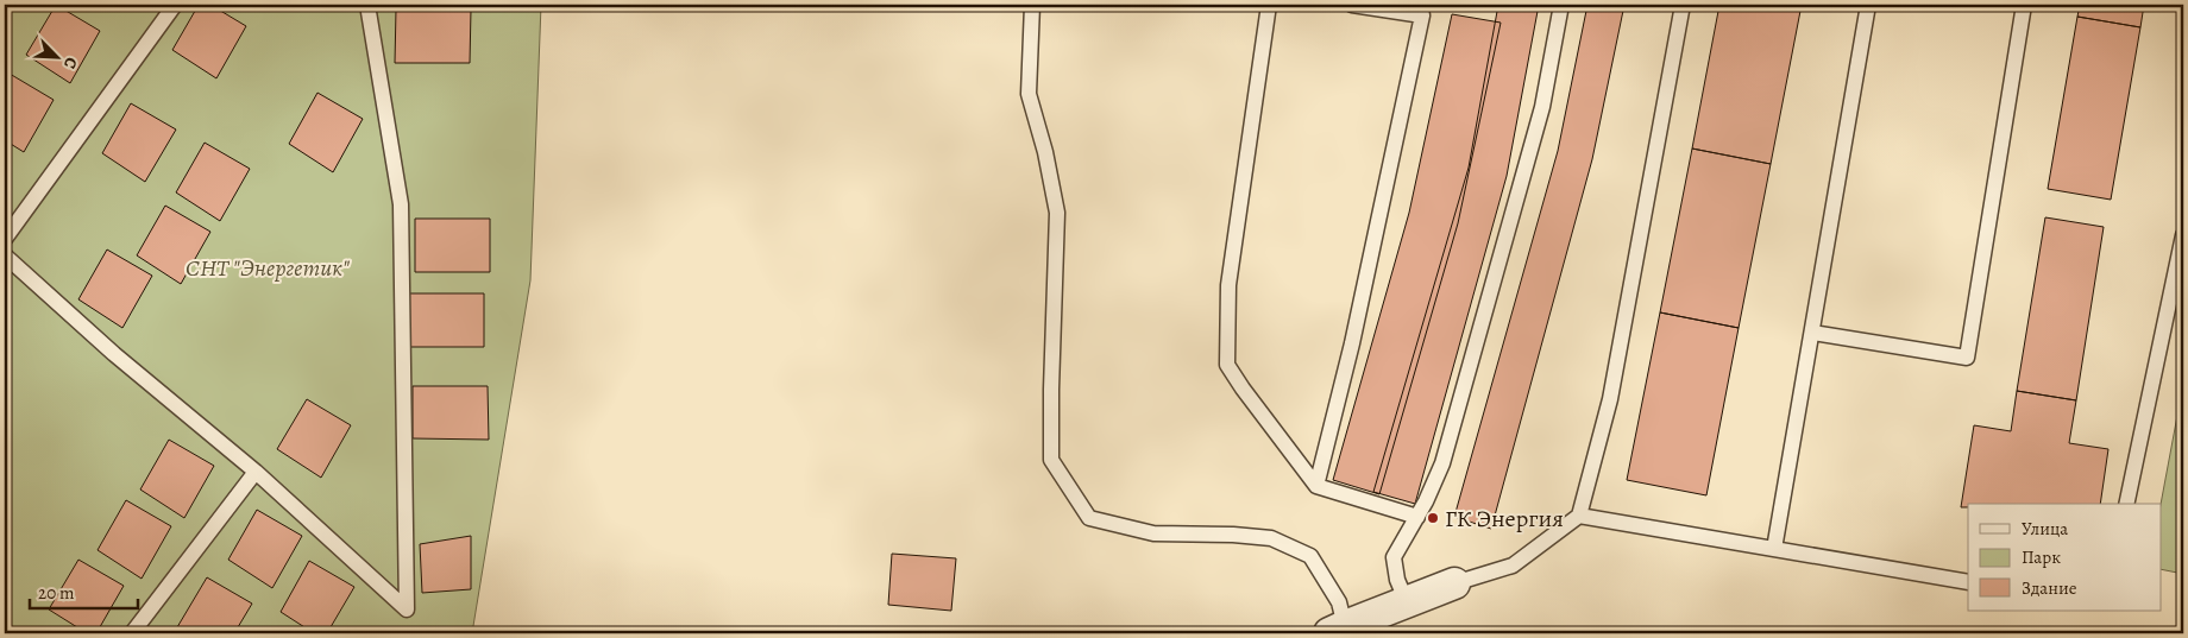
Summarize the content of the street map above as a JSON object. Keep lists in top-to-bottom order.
{
  "parks": ["СНТ \"Энергетик\""],
  "places": ["ГК Энергия"],
  "legend": ["Улица", "Парк", "Здание"],
  "scale_bar": "20 m",
  "north": "bottom right"
}
